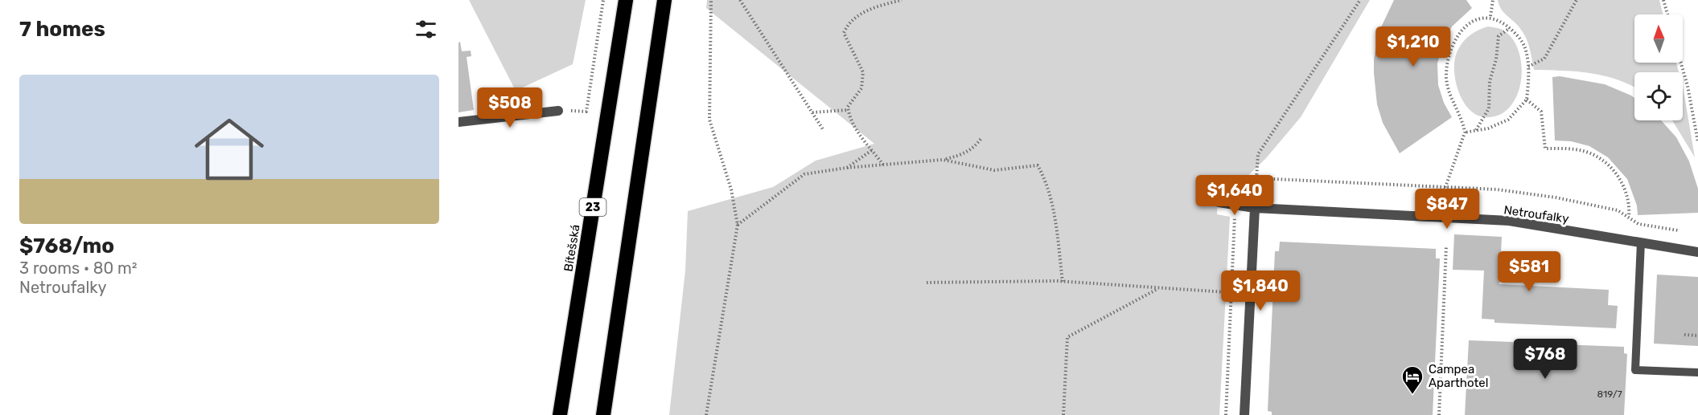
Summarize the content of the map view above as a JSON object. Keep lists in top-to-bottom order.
{
  "streets": {
    "highway": ["23", "Bítešská"],
    "street": ["Netroufalky"]
  },
  "places": {
    "hotel": ["Campea Aparthotel"]
  },
  "house_numbers": ["819/7"],
  "north": "top",
  "page": {
    "heading": "7 homes",
    "price": [
      "$1,210",
      "$508",
      "$1,640",
      "$847",
      "$581",
      "$1,840",
      "$768"
    ],
    "list": [
      {
        "name": "$768/mo",
        "note": "3 rooms · 80 m² · Netroufalky"
      }
    ]
  }
}
